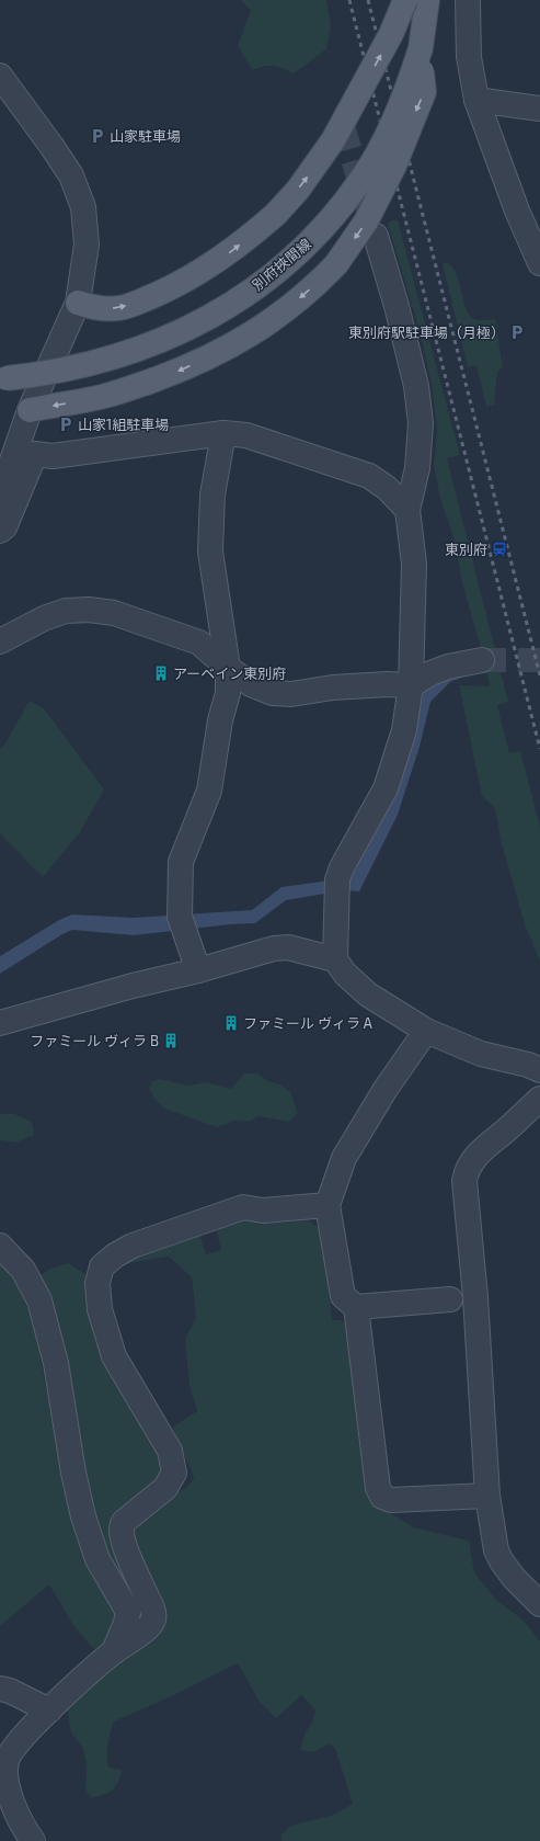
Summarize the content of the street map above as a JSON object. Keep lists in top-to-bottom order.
{
  "streets": {
    "main road": ["別府挾間線"]
  },
  "places": {
    "parking": ["山家駐車場", "東別府駅駐車場（月極）", "山家1組駐車場"],
    "station": ["東別府"],
    "building": ["アーベイン東別府", "ファミール ヴィラ A", "ファミール ヴィラ B"]
  }
}
